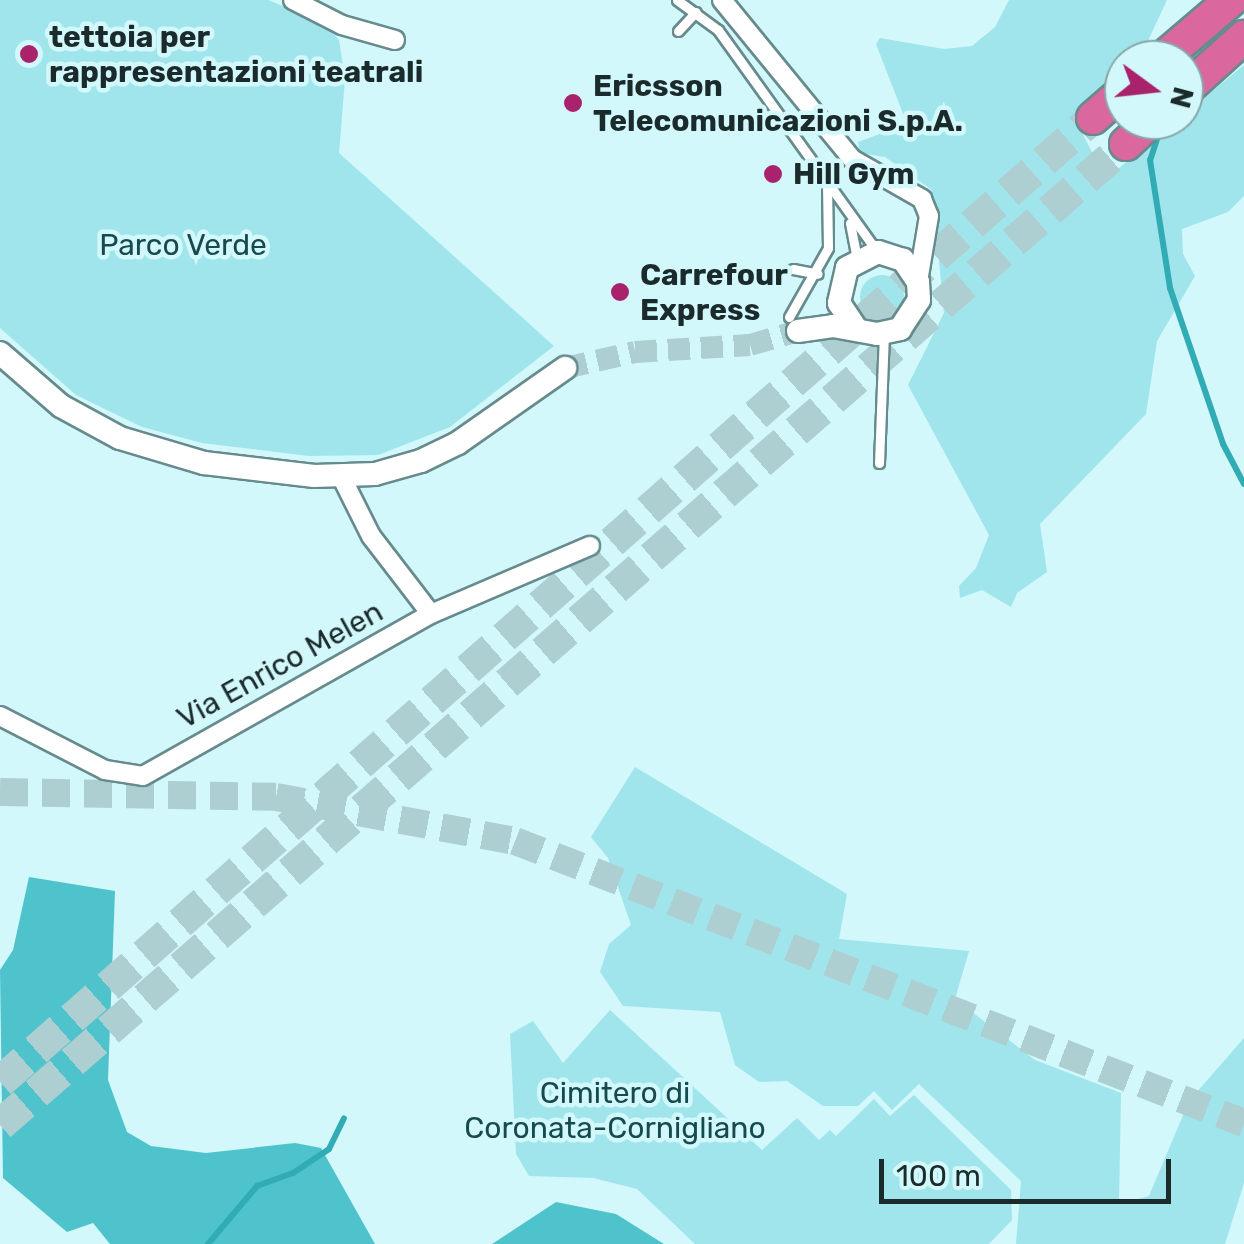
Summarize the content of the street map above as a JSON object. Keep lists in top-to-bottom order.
{
  "streets": {
    "street": ["Via Enrico Melen"]
  },
  "parks": ["Parco Verde", "Cimitero di Coronata-Cornigliano"],
  "places": [
    "tettoia per rappresentazioni teatrali",
    "Ericsson Telecomunicazioni S.p.A.",
    "Hill Gym",
    "Carrefour Express"
  ],
  "scale_bar": "100 m",
  "north": "right"
}
